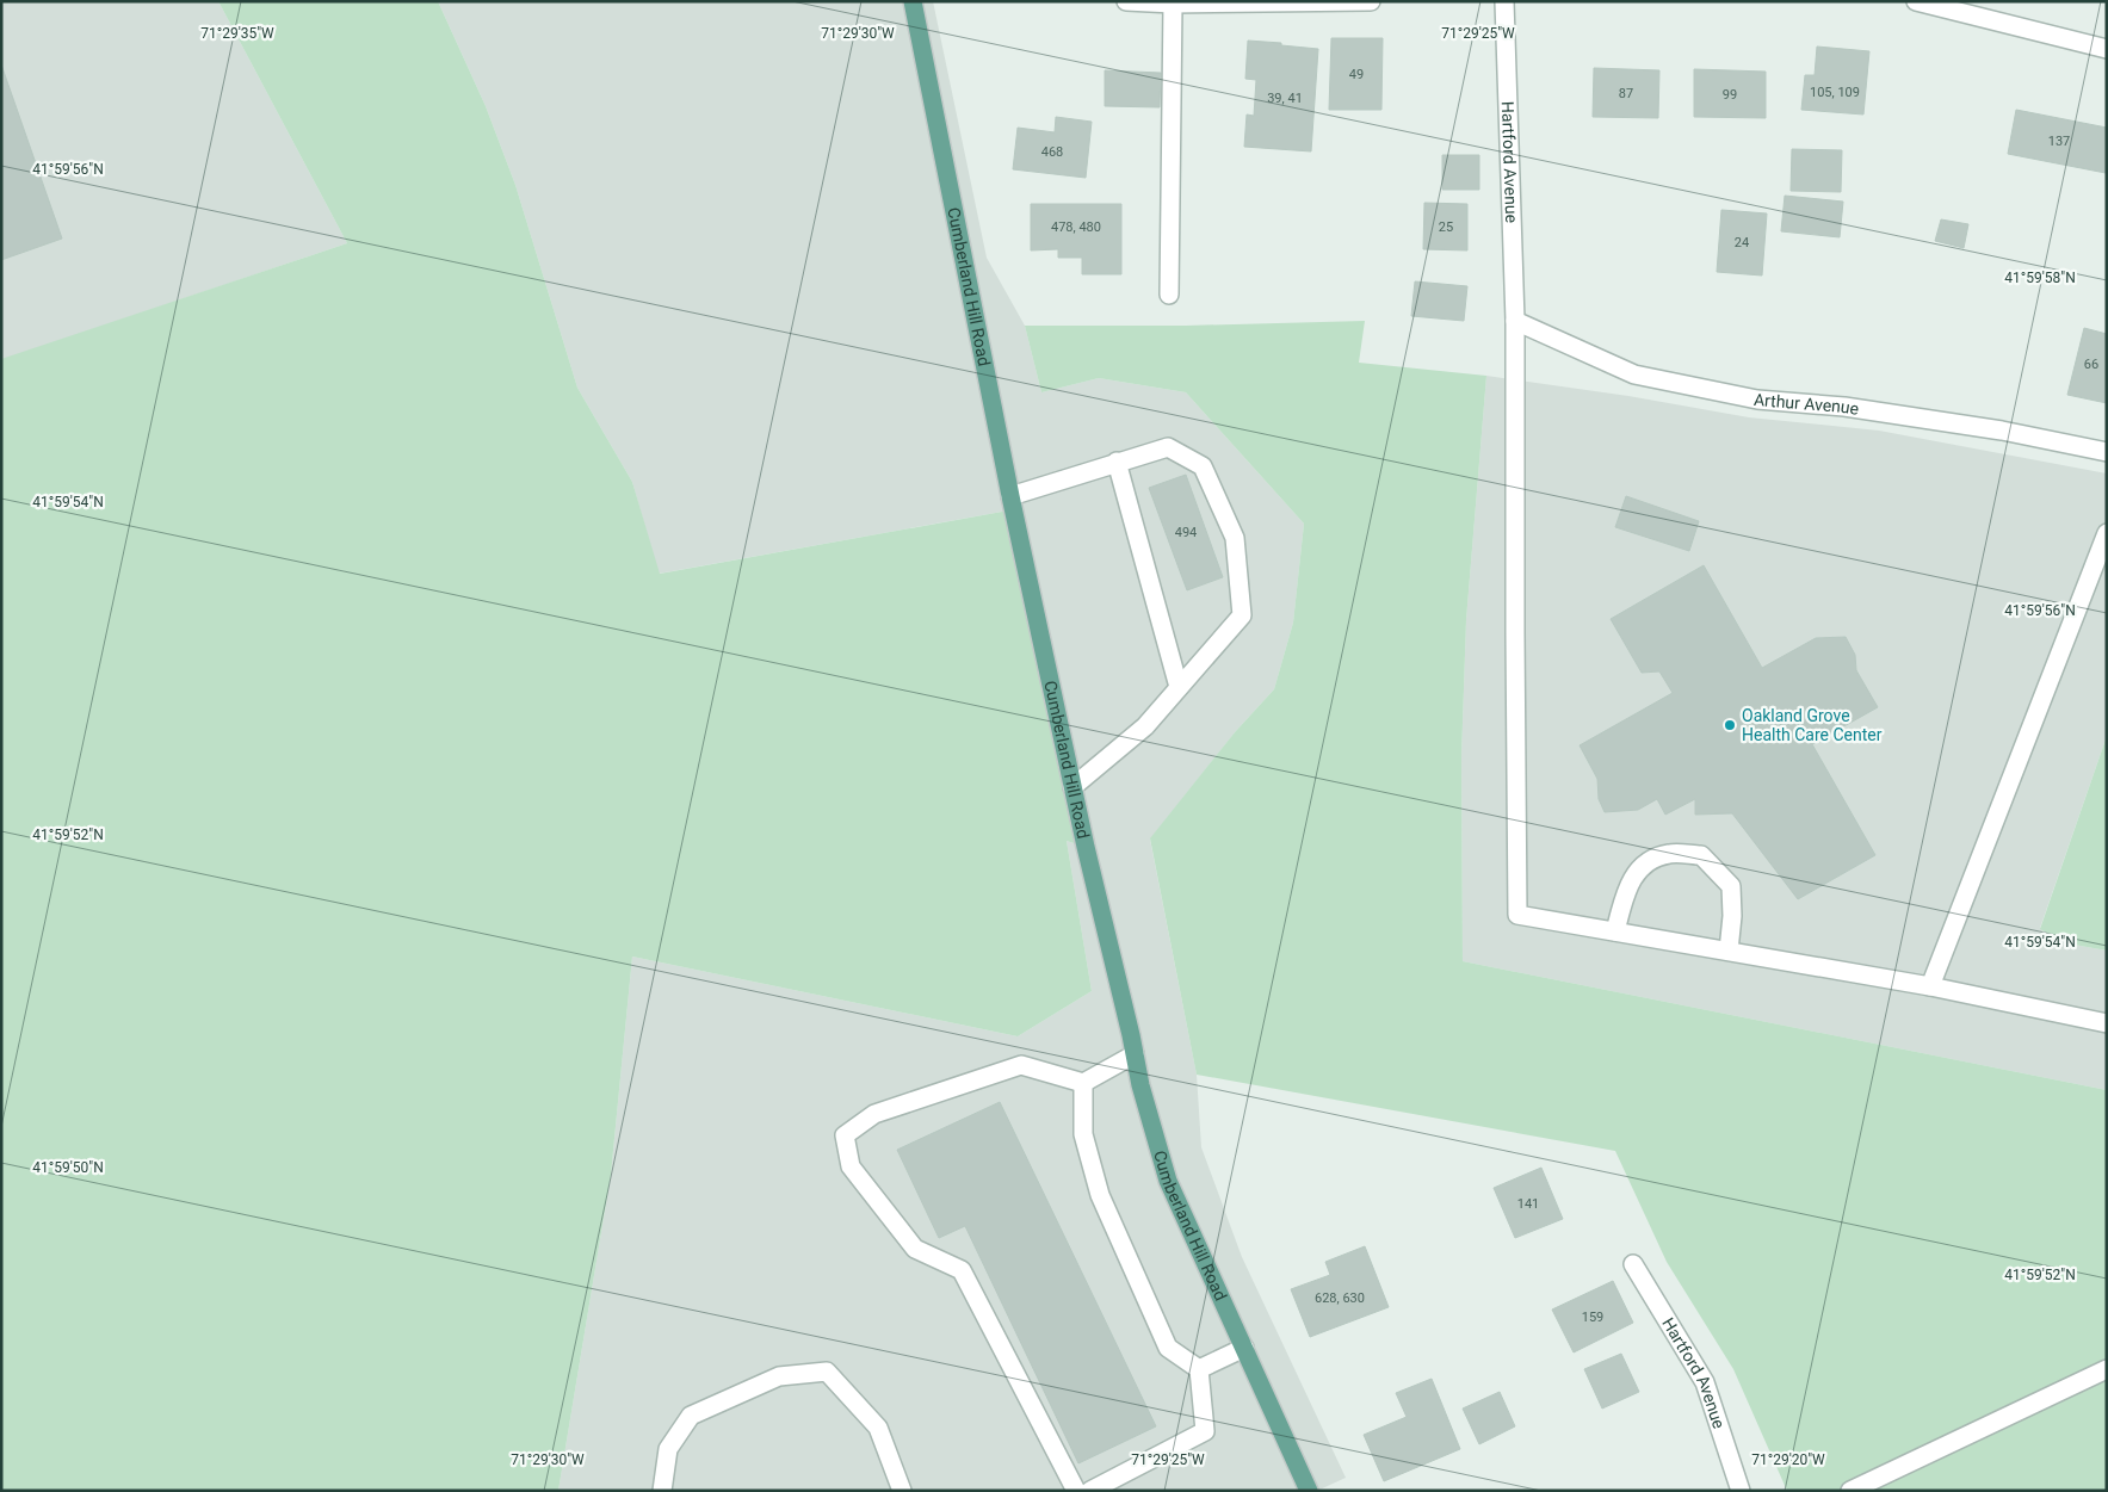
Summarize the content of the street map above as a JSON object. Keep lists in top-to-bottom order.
{
  "streets": {
    "main road": ["Cumberland Hill Road"],
    "street": ["Hartford Avenue", "Arthur Avenue"]
  },
  "crossings": [
    ["Hartford Avenue", "Arthur Avenue"]
  ],
  "places": ["Oakland Grove Health Care Center"],
  "house_numbers": [
    "49",
    "105, 109",
    "87",
    "99",
    "39, 41",
    "137",
    "468",
    "478, 480",
    "25",
    "24",
    "66",
    "494",
    "141",
    "628, 630",
    "159"
  ],
  "coordinates": [
    "71°29'35\"W",
    "71°29'30\"W",
    "71°29'25\"W",
    "41°59'56\"N",
    "41°59'58\"N",
    "41°59'54\"N",
    "41°59'52\"N",
    "41°59'50\"N",
    "71°29'20\"W"
  ]
}
